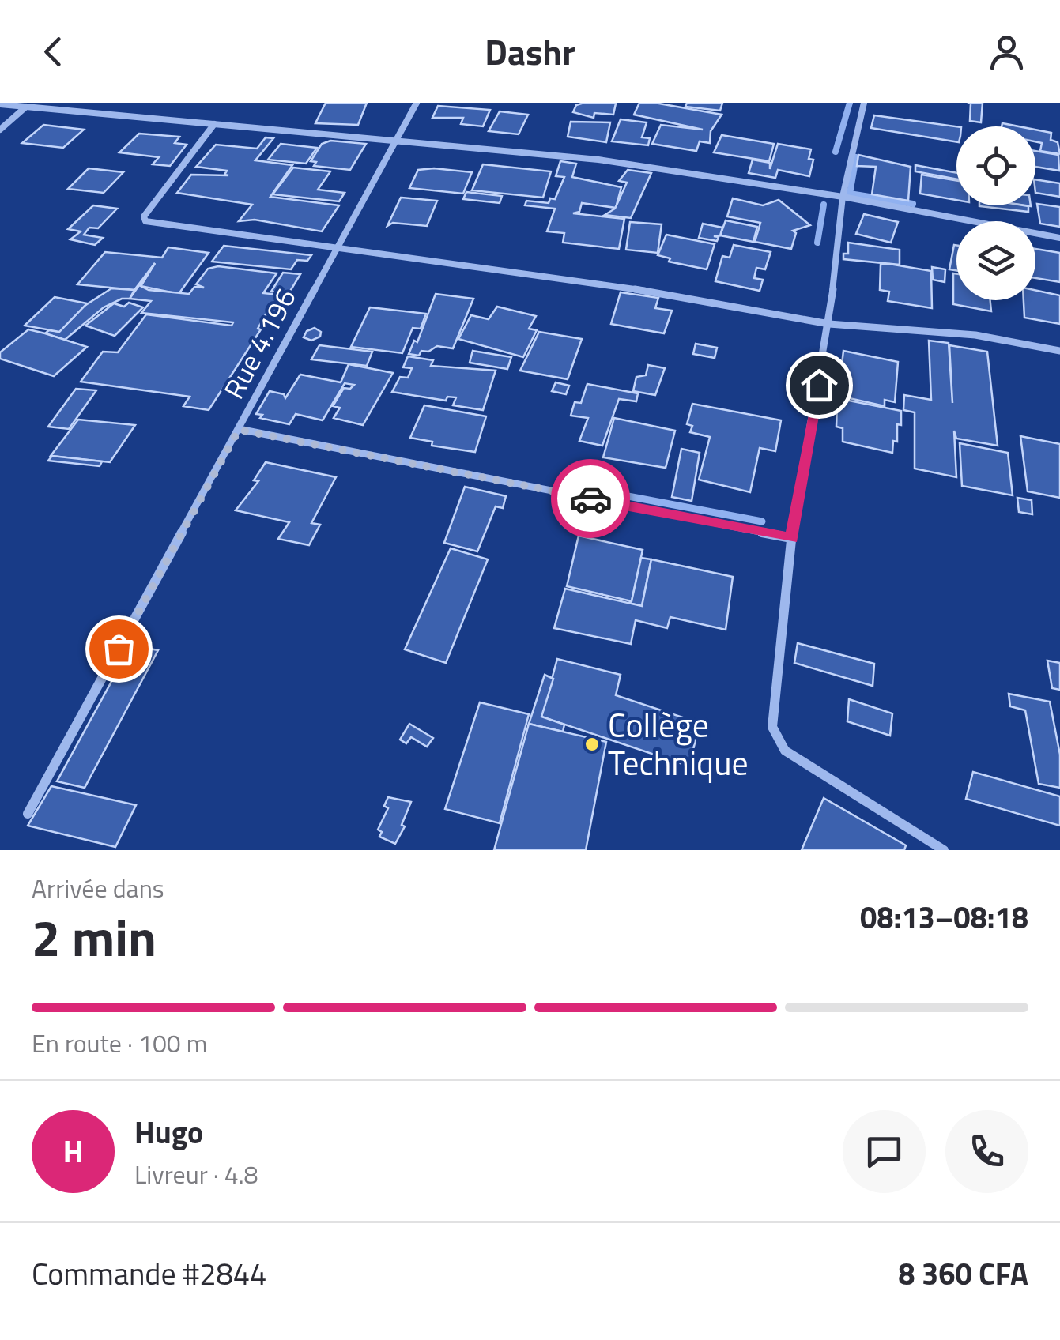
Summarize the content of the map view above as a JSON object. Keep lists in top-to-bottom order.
{
  "streets": {
    "street": ["Rue 4.196"]
  },
  "places": ["Collège Technique"],
  "page": {
    "header": "Dashr",
    "heading": ["2 min", "Arrivée dans", "08:13–08:18"],
    "panel": [
      "Hugo",
      "Livreur · 4.8",
      "Commande #2844",
      "8 360 CFA"
    ],
    "bar": "En route · 100 m",
    "round": "H"
  }
}
